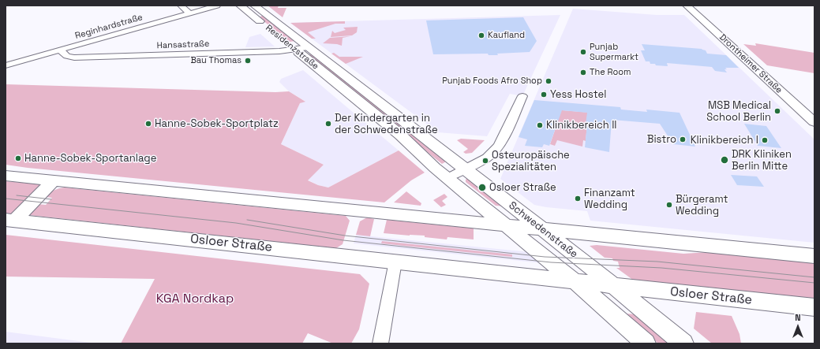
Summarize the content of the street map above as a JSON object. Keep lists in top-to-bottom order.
{
  "streets": {
    "main road": [
      "Residenzstraße",
      "Drontheimer Straße",
      "Schwedenstraße",
      "Osloer Straße"
    ],
    "street": ["Reginhardstraße", "Hansastraße"]
  },
  "crossings": [
    ["Reginhardstraße", "Hansastraße"],
    ["Hansastraße", "Residenzstraße"],
    ["Residenzstraße", "Schwedenstraße"],
    ["Schwedenstraße", "Osloer Straße"]
  ],
  "parks": ["KGA Nordkap"],
  "places": [
    "Kaufland",
    "Punjab Supermarkt",
    "Bau Thomas",
    "The Room",
    "Punjab Foods Afro Shop",
    "Yess Hostel",
    "MSB Medical School Berlin",
    "Hanne-Sobek-Sportplatz",
    "Der Kindergarten in der Schwedenstraße",
    "Klinikbereich II",
    "Bistro",
    "Klinikbereich I",
    "Hanne-Sobek-Sportanlage",
    "DRK Kliniken Berlin Mitte",
    "Osteuropäische Spezialitäten",
    "Osloer Straße",
    "Finanzamt Wedding",
    "Bürgeramt Wedding"
  ],
  "north": "top"
}
